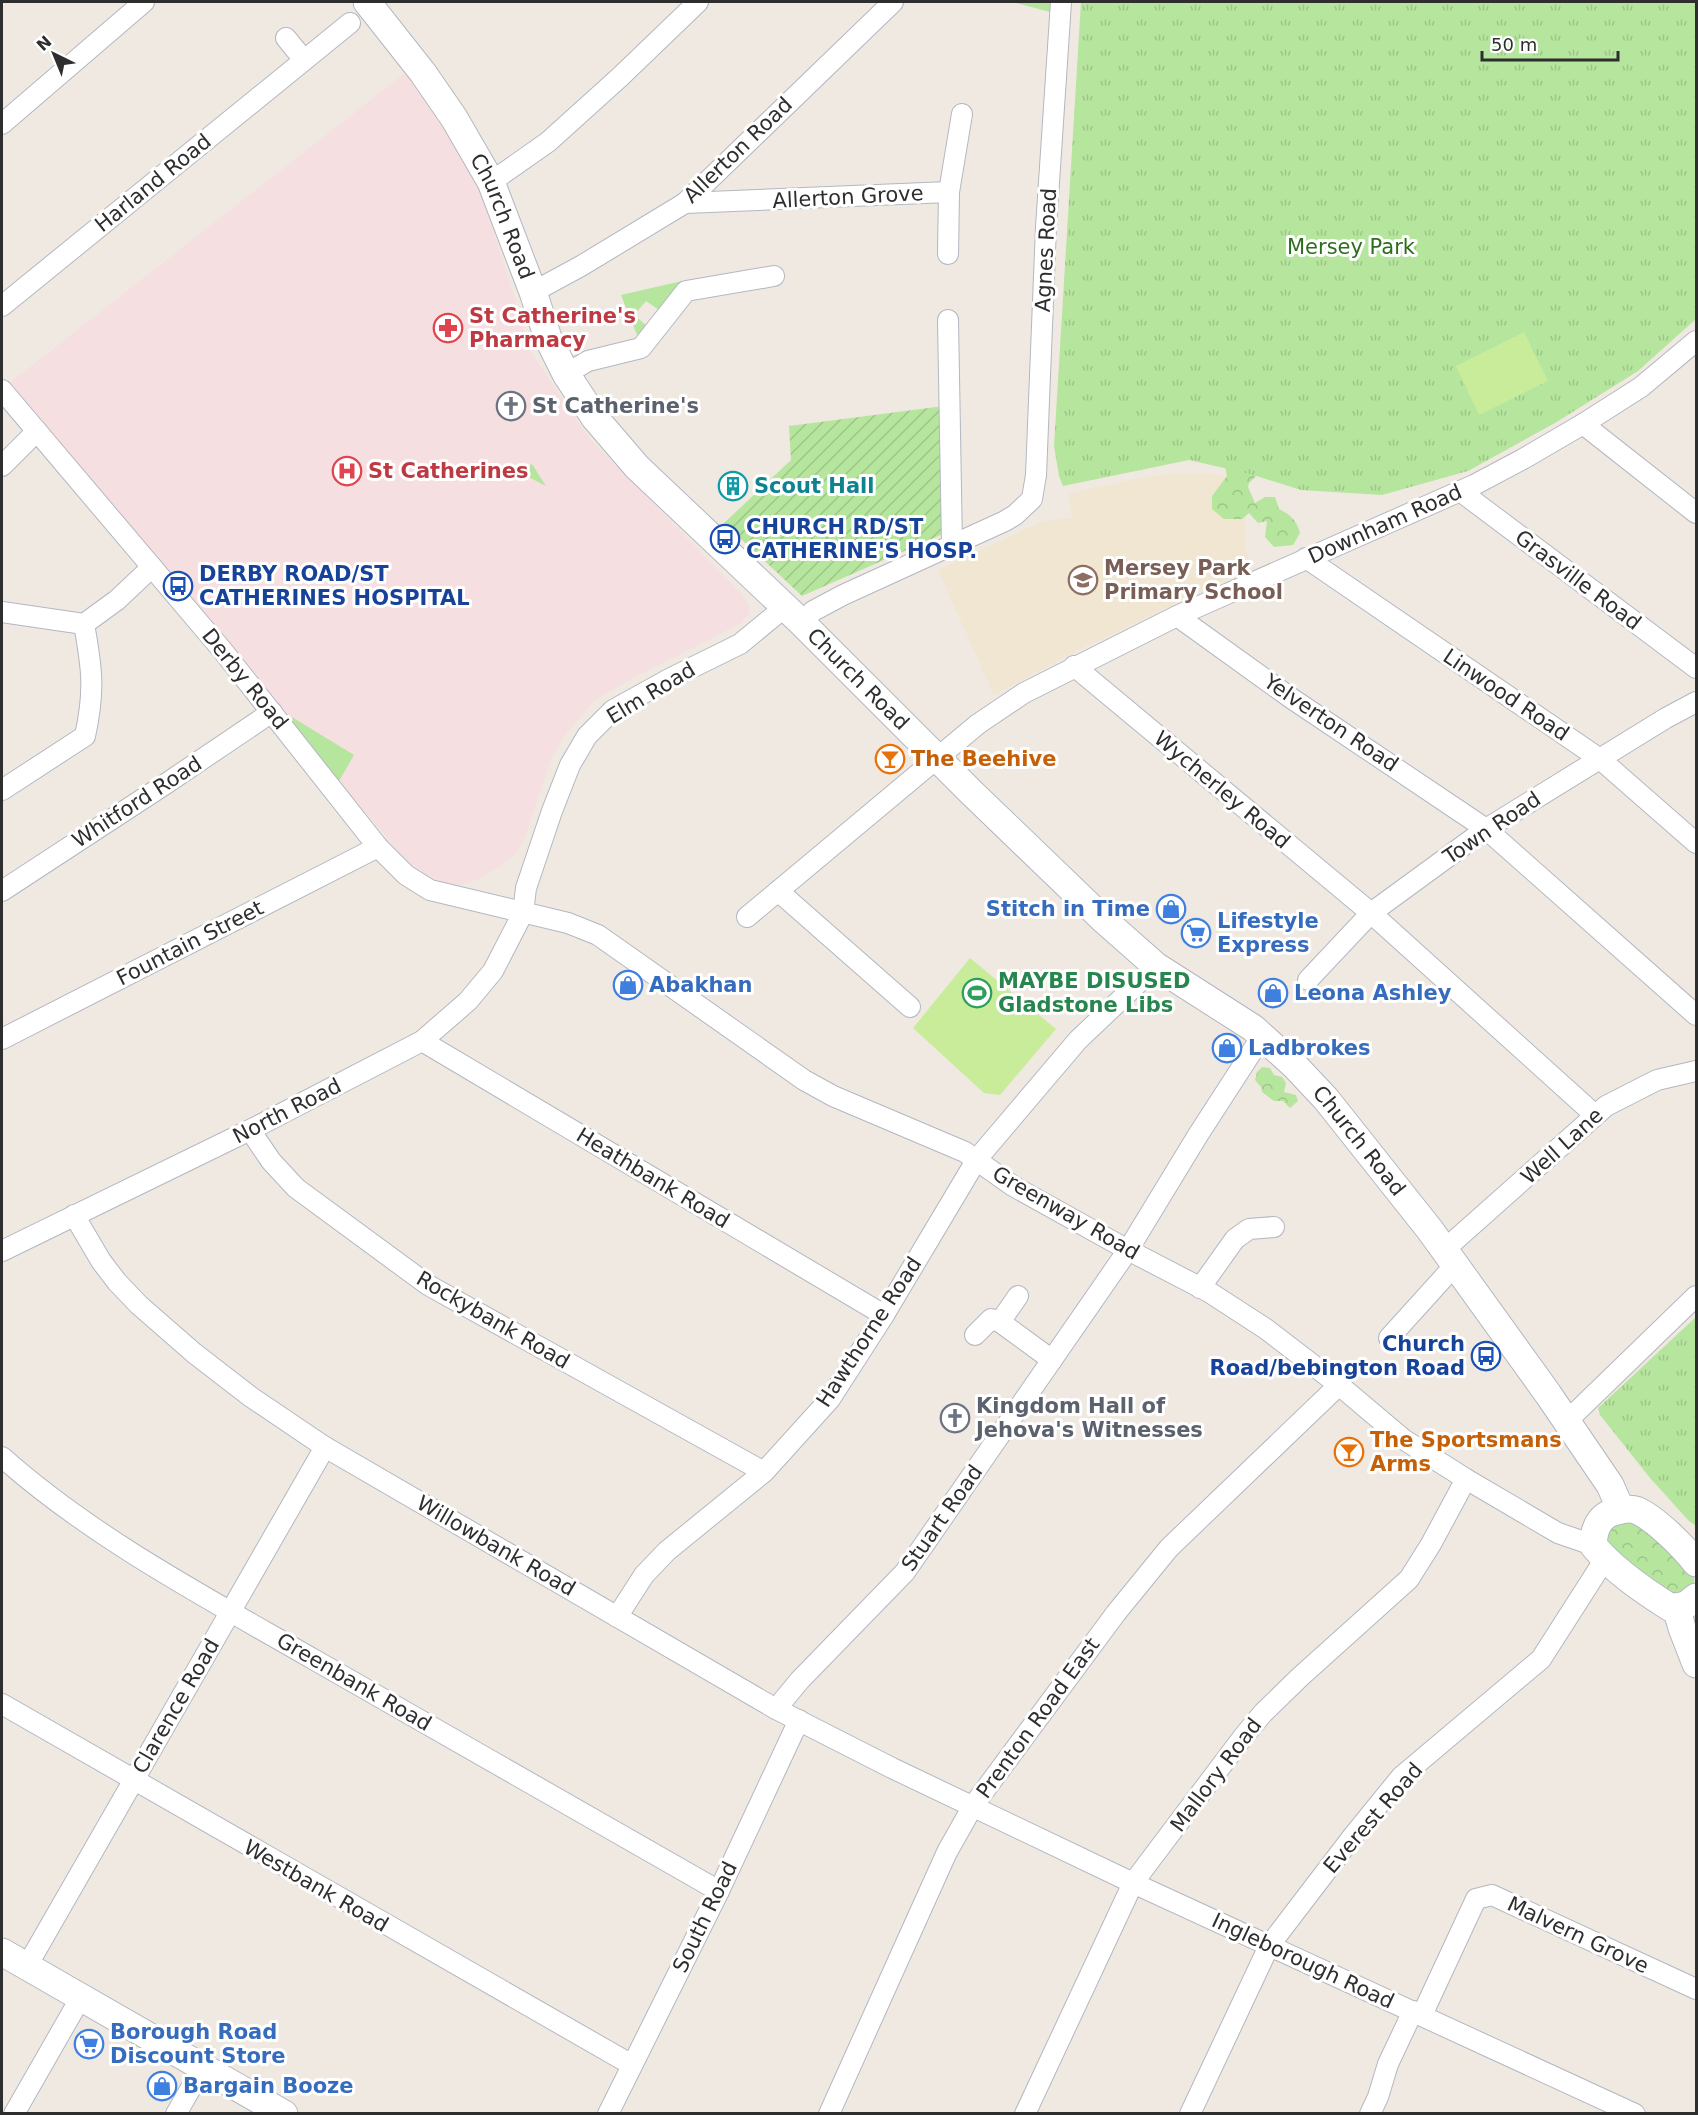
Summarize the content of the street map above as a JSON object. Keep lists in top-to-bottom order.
{
  "streets": {
    "main road": ["Church Road"],
    "street": [
      "Allerton Road",
      "Harland Road",
      "Allerton Grove",
      "Agnes Road",
      "Downham Road",
      "Grasville Road",
      "Derby Road",
      "Elm Road",
      "Linwood Road",
      "Yelverton Road",
      "Wycherley Road",
      "Whitford Road",
      "Town Road",
      "Fountain Street",
      "North Road",
      "Well Lane",
      "Heathbank Road",
      "Greenway Road",
      "Rockybank Road",
      "Hawthorne Road",
      "Stuart Road",
      "Willowbank Road",
      "Greenbank Road",
      "Clarence Road",
      "Prenton Road East",
      "Mallory Road",
      "Everest Road",
      "Westbank Road",
      "South Road",
      "Malvern Grove",
      "Ingleborough Road"
    ]
  },
  "crossings": [
    ["Allerton Road", "Allerton Grove"],
    ["Allerton Road", "Church Road"],
    ["Church Road", "Downham Road"],
    ["Church Road", "Elm Road"],
    ["Church Road", "Well Lane"],
    ["Church Road", "Hawthorne Road"],
    ["Church Road", "Stuart Road"],
    ["Agnes Road", "Elm Road"],
    ["Downham Road", "Grasville Road"],
    ["Downham Road", "Linwood Road"],
    ["Downham Road", "Yelverton Road"],
    ["Downham Road", "Wycherley Road"],
    ["Derby Road", "Elm Road"],
    ["Derby Road", "Whitford Road"],
    ["Derby Road", "Fountain Street"],
    ["Derby Road", "North Road"],
    ["Derby Road", "Greenway Road"],
    ["Elm Road", "North Road"],
    ["Elm Road", "Greenway Road"],
    ["Linwood Road", "Town Road"],
    ["Yelverton Road", "Town Road"],
    ["Wycherley Road", "Town Road"],
    ["Wycherley Road", "Well Lane"],
    ["North Road", "Heathbank Road"],
    ["North Road", "Greenway Road"],
    ["North Road", "Rockybank Road"],
    ["North Road", "Willowbank Road"],
    ["Heathbank Road", "Hawthorne Road"],
    ["Greenway Road", "Hawthorne Road"],
    ["Greenway Road", "Stuart Road"],
    ["Greenway Road", "Prenton Road East"],
    ["Greenway Road", "Mallory Road"],
    ["Greenway Road", "Everest Road"],
    ["Rockybank Road", "Hawthorne Road"],
    ["Hawthorne Road", "Willowbank Road"],
    ["Stuart Road", "Willowbank Road"],
    ["Willowbank Road", "Clarence Road"],
    ["Willowbank Road", "Prenton Road East"],
    ["Willowbank Road", "South Road"],
    ["Willowbank Road", "Ingleborough Road"],
    ["Greenbank Road", "Clarence Road"],
    ["Greenbank Road", "South Road"],
    ["Clarence Road", "Westbank Road"],
    ["Prenton Road East", "Ingleborough Road"],
    ["Mallory Road", "Ingleborough Road"],
    ["Everest Road", "Ingleborough Road"],
    ["Westbank Road", "South Road"],
    ["Malvern Grove", "Ingleborough Road"]
  ],
  "parks": ["Mersey Park"],
  "places": {
    "pharmacy": ["St Catherine's Pharmacy"],
    "church": ["St Catherine's", "Kingdom Hall of Jehova's Witnesses"],
    "hospital": ["St Catherines"],
    "building": ["Scout Hall"],
    "bus stop": ["CHURCH RD/ST CATHERINE'S HOSP.", "DERBY ROAD/ST CATHERINES HOSPITAL", "Church Road/bebington Road"],
    "school or university": ["Mersey Park Primary School"],
    "bar": ["The Beehive", "The Sportsmans Arms"],
    "shop": [
      "Stitch in Time",
      "Abakhan",
      "Leona Ashley",
      "Ladbrokes",
      "Bargain Booze"
    ],
    "supermarket": ["Lifestyle Express", "Borough Road Discount Store"],
    "sports": ["MAYBE DISUSED Gladstone Libs"]
  },
  "scale_bar": "50 m",
  "north": "top left"
}
